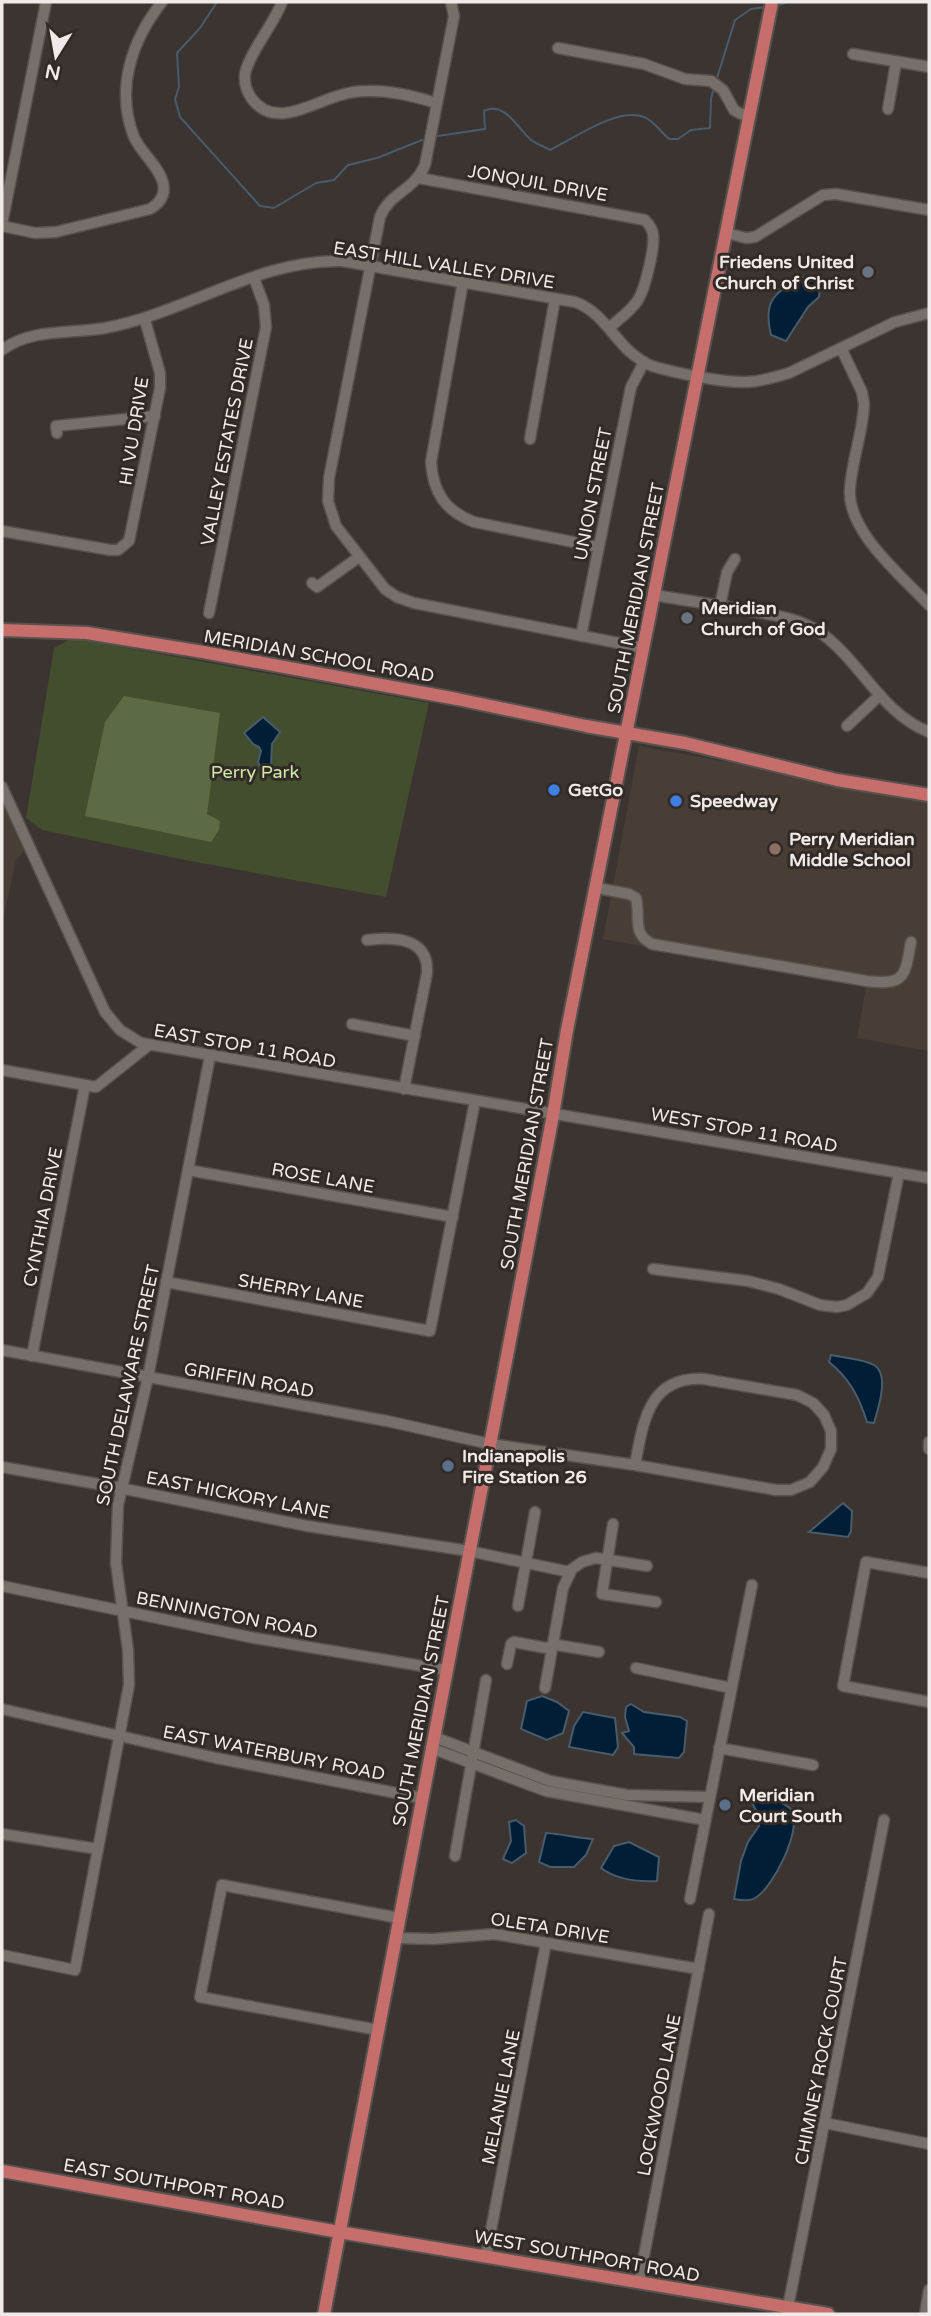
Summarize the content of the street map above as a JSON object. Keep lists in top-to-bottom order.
{
  "streets": {
    "main road": [
      "SOUTH MERIDIAN STREET",
      "MERIDIAN SCHOOL ROAD",
      "EAST SOUTHPORT ROAD",
      "WEST SOUTHPORT ROAD"
    ],
    "street": [
      "JONQUIL DRIVE",
      "EAST HILL VALLEY DRIVE",
      "HI VU DRIVE",
      "VALLEY ESTATES DRIVE",
      "UNION STREET",
      "EAST STOP 11 ROAD",
      "WEST STOP 11 ROAD",
      "ROSE LANE",
      "CYNTHIA DRIVE",
      "SHERRY LANE",
      "GRIFFIN ROAD",
      "SOUTH DELAWARE STREET",
      "EAST HICKORY LANE",
      "BENNINGTON ROAD",
      "EAST WATERBURY ROAD",
      "OLETA DRIVE",
      "CHIMNEY ROCK COURT",
      "LOCKWOOD LANE",
      "MELANIE LANE"
    ]
  },
  "crossings": [
    ["JONQUIL DRIVE", "EAST HILL VALLEY DRIVE"],
    ["EAST HILL VALLEY DRIVE", "HI VU DRIVE"],
    ["EAST HILL VALLEY DRIVE", "VALLEY ESTATES DRIVE"],
    ["EAST HILL VALLEY DRIVE", "UNION STREET"],
    ["EAST HILL VALLEY DRIVE", "SOUTH MERIDIAN STREET"],
    ["SOUTH MERIDIAN STREET", "MERIDIAN SCHOOL ROAD"],
    ["SOUTH MERIDIAN STREET", "EAST STOP 11 ROAD"],
    ["SOUTH MERIDIAN STREET", "WEST STOP 11 ROAD"],
    ["SOUTH MERIDIAN STREET", "GRIFFIN ROAD"],
    ["SOUTH MERIDIAN STREET", "EAST HICKORY LANE"],
    ["SOUTH MERIDIAN STREET", "BENNINGTON ROAD"],
    ["SOUTH MERIDIAN STREET", "EAST WATERBURY ROAD"],
    ["SOUTH MERIDIAN STREET", "OLETA DRIVE"],
    ["SOUTH MERIDIAN STREET", "EAST SOUTHPORT ROAD"],
    ["SOUTH MERIDIAN STREET", "WEST SOUTHPORT ROAD"],
    ["EAST STOP 11 ROAD", "WEST STOP 11 ROAD"],
    ["EAST STOP 11 ROAD", "SOUTH DELAWARE STREET"],
    ["ROSE LANE", "SHERRY LANE"],
    ["ROSE LANE", "SOUTH DELAWARE STREET"],
    ["CYNTHIA DRIVE", "GRIFFIN ROAD"],
    ["SHERRY LANE", "SOUTH DELAWARE STREET"],
    ["GRIFFIN ROAD", "SOUTH DELAWARE STREET"],
    ["SOUTH DELAWARE STREET", "EAST HICKORY LANE"],
    ["SOUTH DELAWARE STREET", "BENNINGTON ROAD"],
    ["SOUTH DELAWARE STREET", "EAST WATERBURY ROAD"],
    ["OLETA DRIVE", "LOCKWOOD LANE"],
    ["OLETA DRIVE", "MELANIE LANE"],
    ["CHIMNEY ROCK COURT", "WEST SOUTHPORT ROAD"],
    ["LOCKWOOD LANE", "WEST SOUTHPORT ROAD"],
    ["MELANIE LANE", "WEST SOUTHPORT ROAD"],
    ["EAST SOUTHPORT ROAD", "WEST SOUTHPORT ROAD"]
  ],
  "parks": ["Perry Park"],
  "places": [
    "Friedens United Church of Christ",
    "Meridian Church of God",
    "GetGo",
    "Speedway",
    "Perry Meridian Middle School",
    "Indianapolis Fire Station 26",
    "Meridian Court South"
  ],
  "north": "bottom"
}
